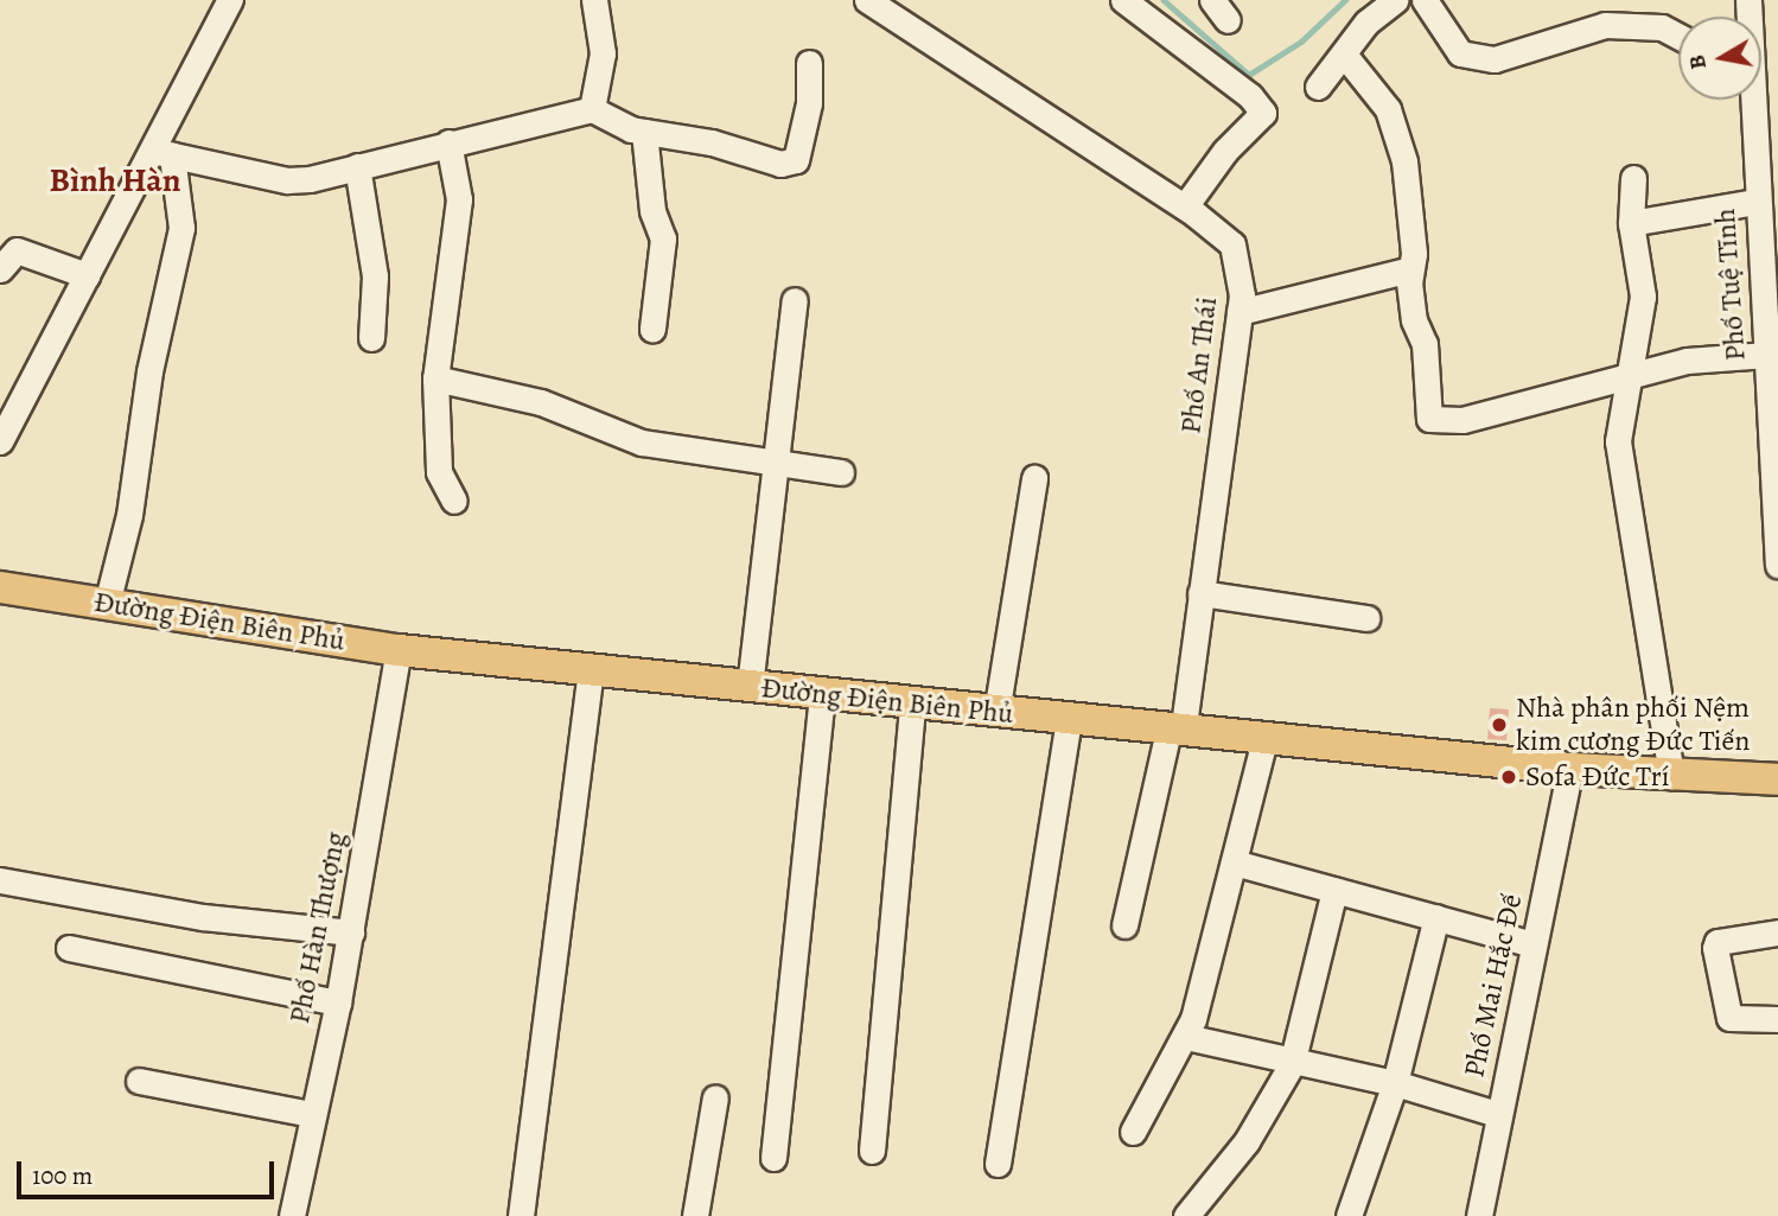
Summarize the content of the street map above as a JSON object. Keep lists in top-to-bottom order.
{
  "streets": {
    "main road": ["Đường Điện Biên Phủ"],
    "street": [
      "Phố Tuệ Tĩnh",
      "Phố An Thái",
      "Phố Hàn Thượng",
      "Phố Mai Hắc Đế"
    ]
  },
  "crossings": [
    ["Phố An Thái", "Đường Điện Biên Phủ"],
    ["Đường Điện Biên Phủ", "Phố Hàn Thượng"],
    ["Đường Điện Biên Phủ", "Phố Mai Hắc Đế"]
  ],
  "districts": ["Bình Hàn"],
  "places": ["Nhà phân phối Nệm kim cương Đức Tiến", "Sofa Đức Trí"],
  "scale_bar": "100 m",
  "north": "left"
}
